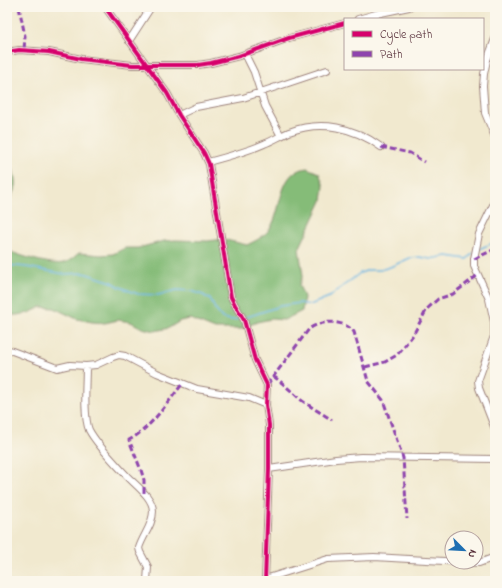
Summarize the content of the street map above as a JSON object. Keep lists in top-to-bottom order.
{
  "legend": ["Cycle path", "Path"],
  "north": "bottom right"
}
